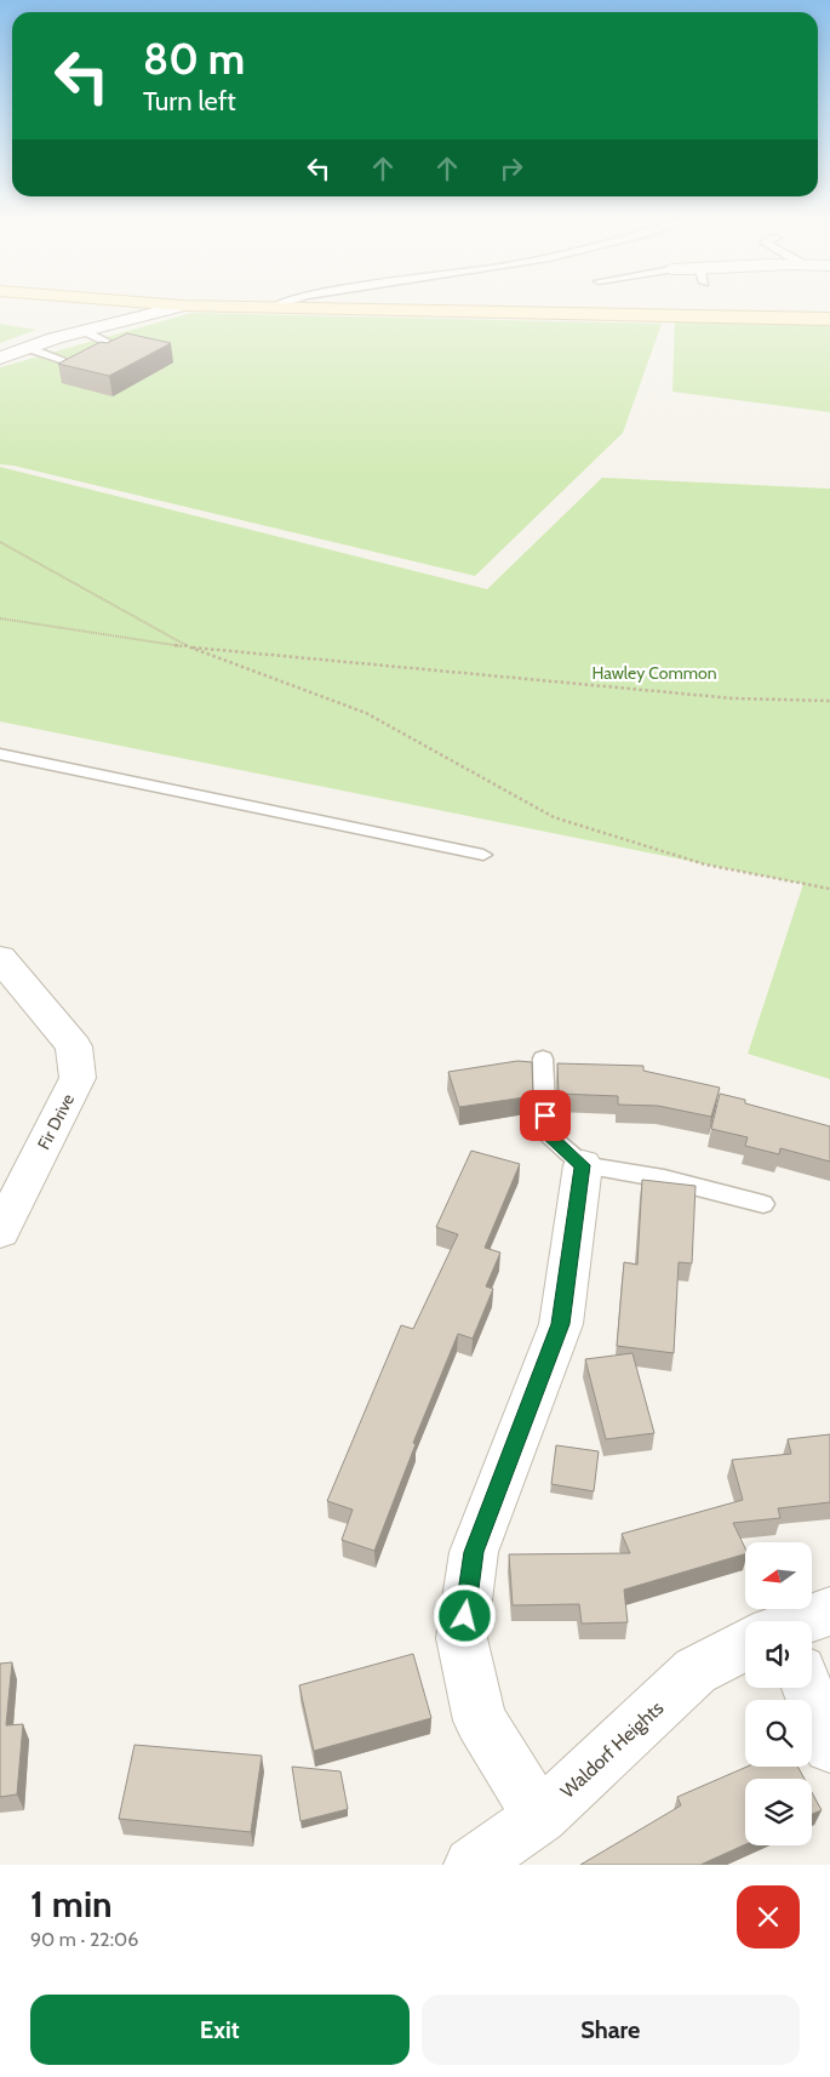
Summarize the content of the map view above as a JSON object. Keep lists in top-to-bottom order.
{
  "streets": {
    "street": ["Fir Drive", "Waldorf Heights"]
  },
  "parks": ["Hawley Common"],
  "north": "left",
  "page": {
    "turn": ["80 m", "Turn left"],
    "heading": ["1 min", "90 m · 22:06"],
    "buttons": ["Exit", "Share"]
  }
}
